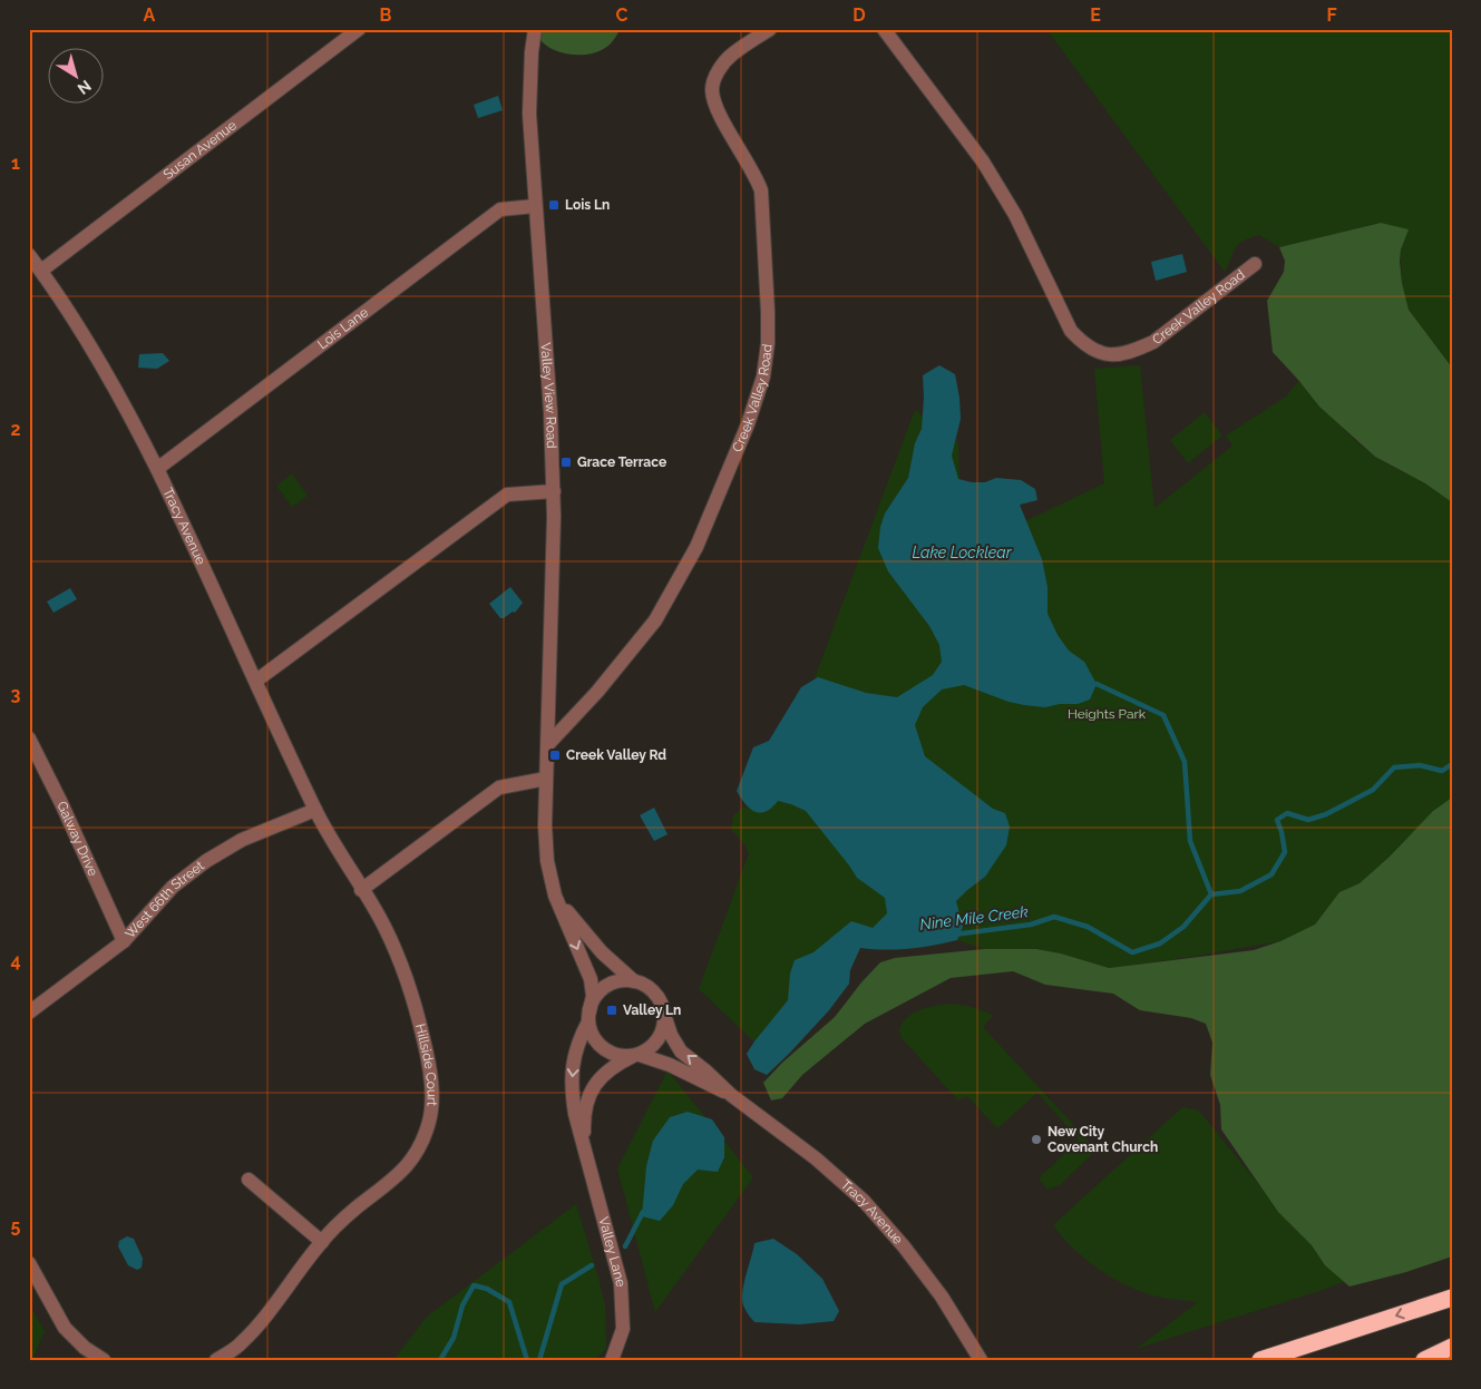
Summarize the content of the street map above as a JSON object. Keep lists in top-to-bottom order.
{
  "streets": {
    "street": [
      "Susan Avenue",
      "Creek Valley Road",
      "Lois Lane",
      "Valley View Road",
      "Tracy Avenue",
      "Galway Drive",
      "West 66th Street",
      "Hillside Court",
      "Valley Lane"
    ]
  },
  "crossings": [
    ["Susan Avenue", "Tracy Avenue"],
    ["Creek Valley Road", "Valley View Road"],
    ["Lois Lane", "Valley View Road"],
    ["Lois Lane", "Tracy Avenue"],
    ["Valley View Road", "Tracy Avenue"],
    ["Valley View Road", "Valley Lane"],
    ["Tracy Avenue", "West 66th Street"],
    ["Tracy Avenue", "Hillside Court"],
    ["Tracy Avenue", "Valley Lane"],
    ["Galway Drive", "West 66th Street"],
    ["West 66th Street", "Hillside Court"]
  ],
  "water": ["Lake Locklear", "Nine Mile Creek"],
  "parks": ["Heights Park"],
  "places": {
    "transit": [
      "Lois Ln",
      "Grace Terrace",
      "Creek Valley Rd",
      "Valley Ln"
    ],
    "other": ["New City Covenant Church"]
  },
  "north": "bottom right",
  "grid": {
    "columns": [
      "A",
      "B",
      "C",
      "D",
      "E",
      "F"
    ],
    "rows": [
      "1",
      "2",
      "3",
      "4",
      "5"
    ]
  }
}
